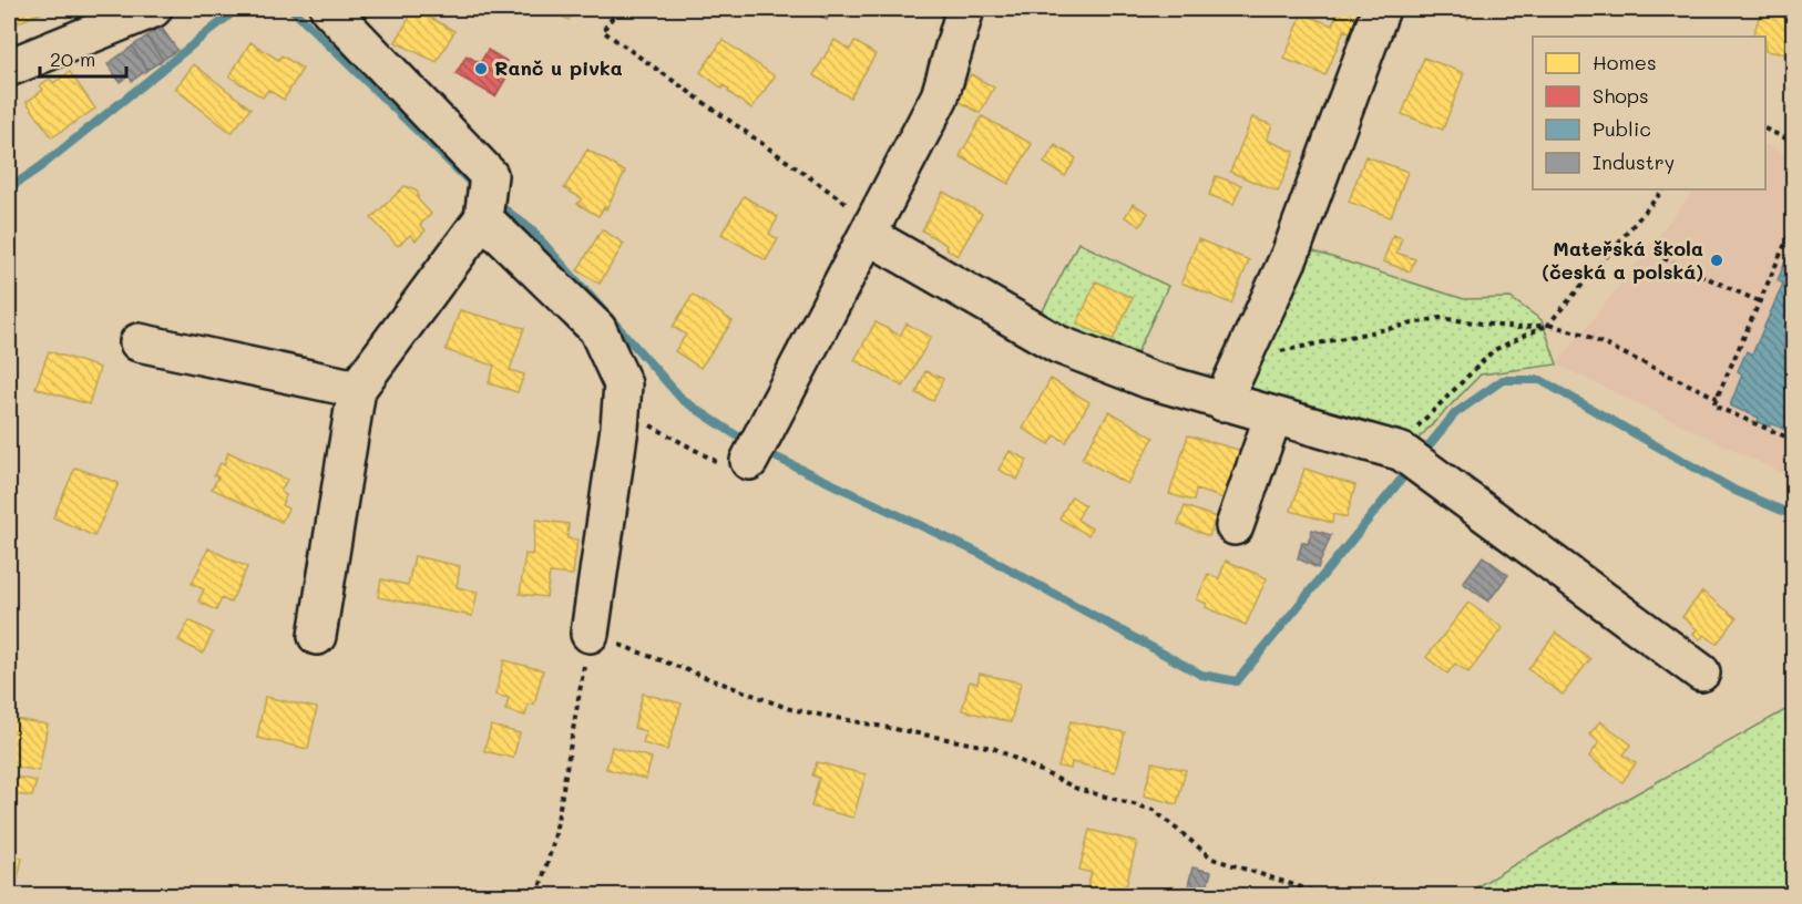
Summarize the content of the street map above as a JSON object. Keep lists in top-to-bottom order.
{
  "places": ["Ranč u pivka", "Mateřská škola (česká a polská)"],
  "legend": [
    "Homes",
    "Shops",
    "Public",
    "Industry"
  ],
  "scale_bar": "20 m"
}
